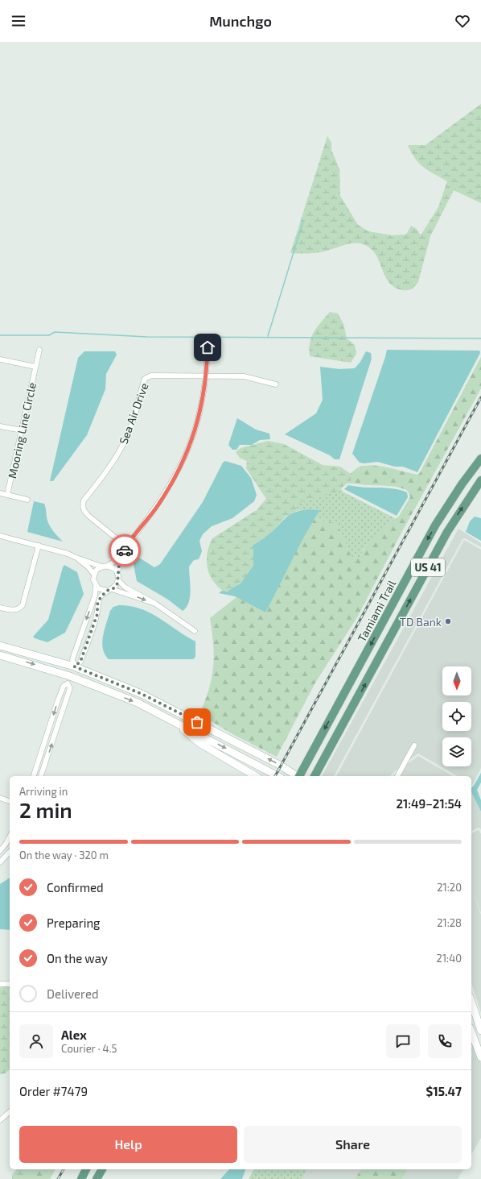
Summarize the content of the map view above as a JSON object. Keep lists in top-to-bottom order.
{
  "streets": {
    "main road": ["US 41", "Tamiami Trail"],
    "street": ["Sea Air Drive", "Mooring Line Circle"]
  },
  "places": ["TD Bank"],
  "north": "bottom",
  "page": {
    "header": "Munchgo",
    "heading": ["2 min", "Arriving in", "21:49–21:54"],
    "panel": [
      "Alex",
      "Courier · 4.5",
      "Order #7479",
      "$15.47"
    ],
    "bar": "On the way · 320 m",
    "list": [
      ["Confirmed", "21:20"],
      ["Preparing", "21:28"],
      ["On the way", "21:40"],
      "Delivered"
    ],
    "buttons": ["Help", "Share"]
  }
}
